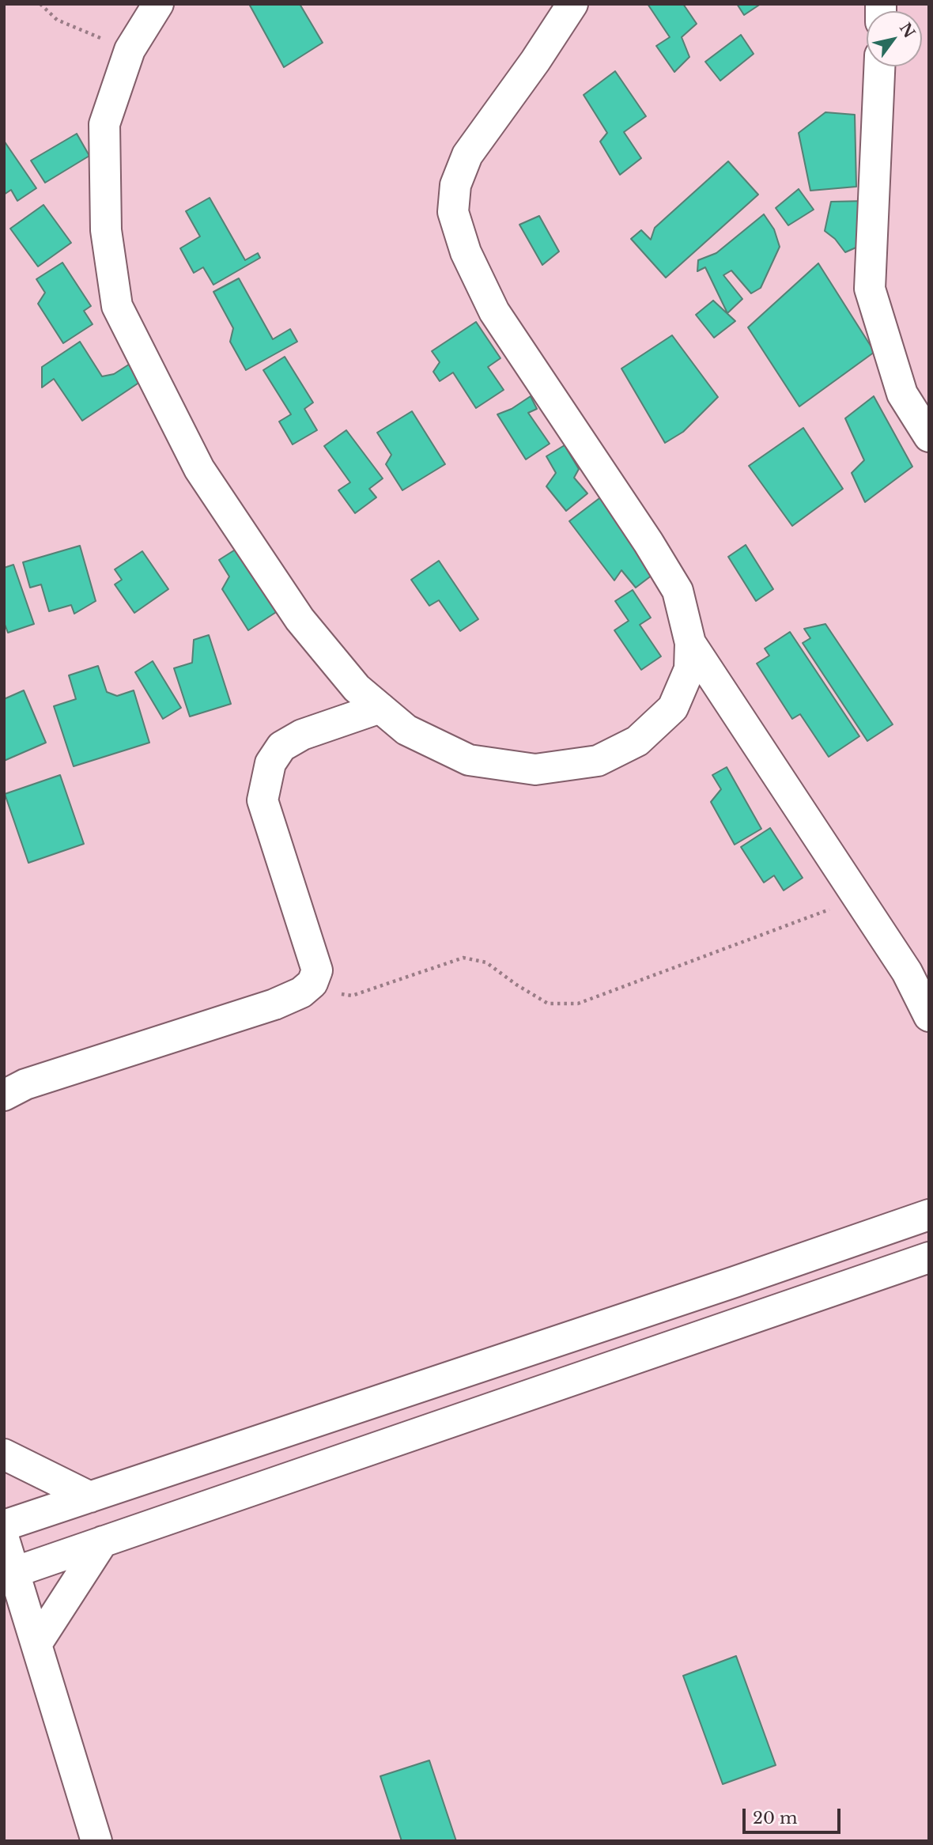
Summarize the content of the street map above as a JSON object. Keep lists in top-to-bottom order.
{
  "scale_bar": "20 m",
  "north": "top right"
}
